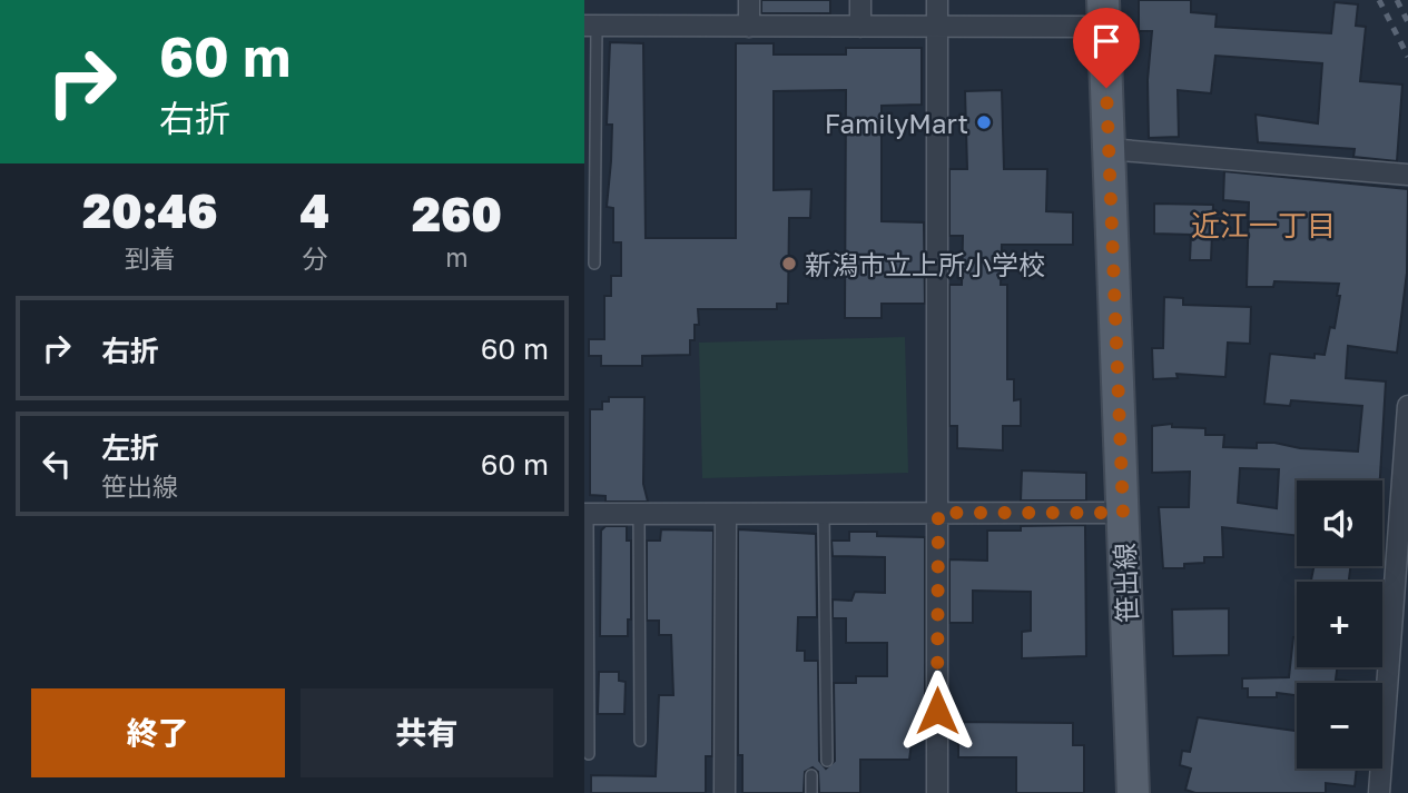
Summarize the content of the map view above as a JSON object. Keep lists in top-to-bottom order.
{
  "streets": {
    "main road": ["笹出線"]
  },
  "districts": ["近江一丁目"],
  "places": ["FamilyMart", "新潟市立上所小学校"],
  "page": {
    "turn": ["60 m", "右折"],
    "eta": [
      "20:46",
      "到着",
      "4",
      "分",
      "260",
      "m"
    ],
    "list": [
      {
        "name": "右折",
        "value": "60 m"
      },
      {
        "name": "左折",
        "note": "笹出線",
        "value": "60 m"
      }
    ],
    "map_buttons": ["+", "−"],
    "buttons": ["終了", "共有"]
  }
}
